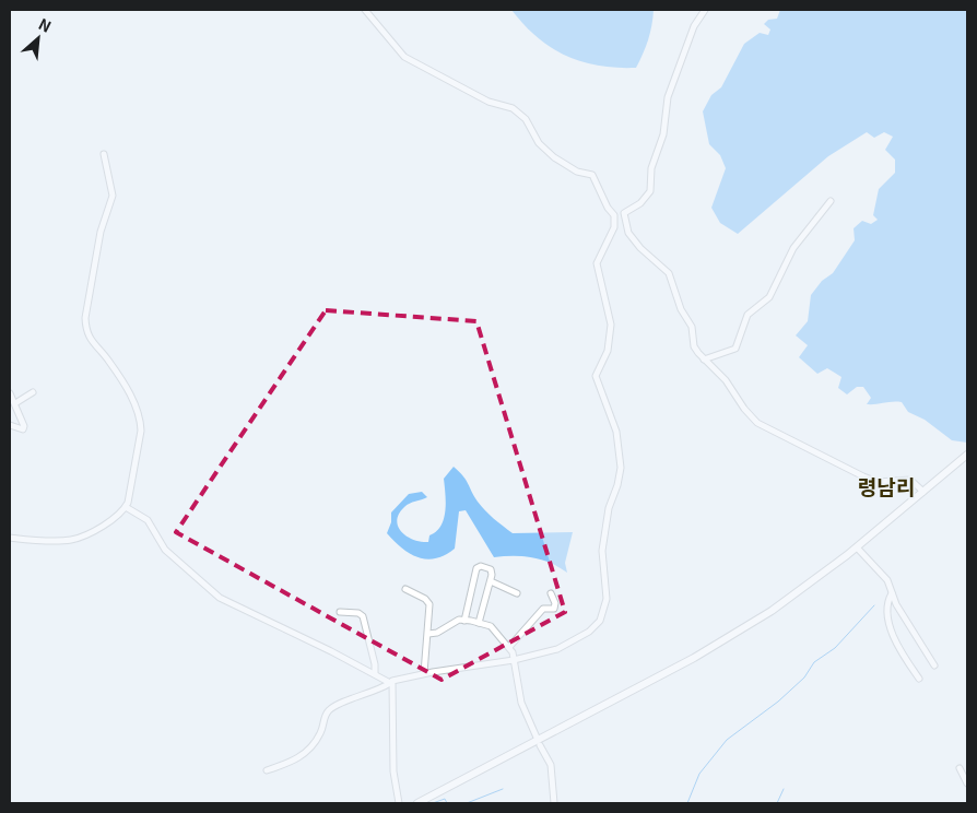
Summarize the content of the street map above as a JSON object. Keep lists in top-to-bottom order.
{
  "districts": ["령남리"],
  "north": "top right"
}
